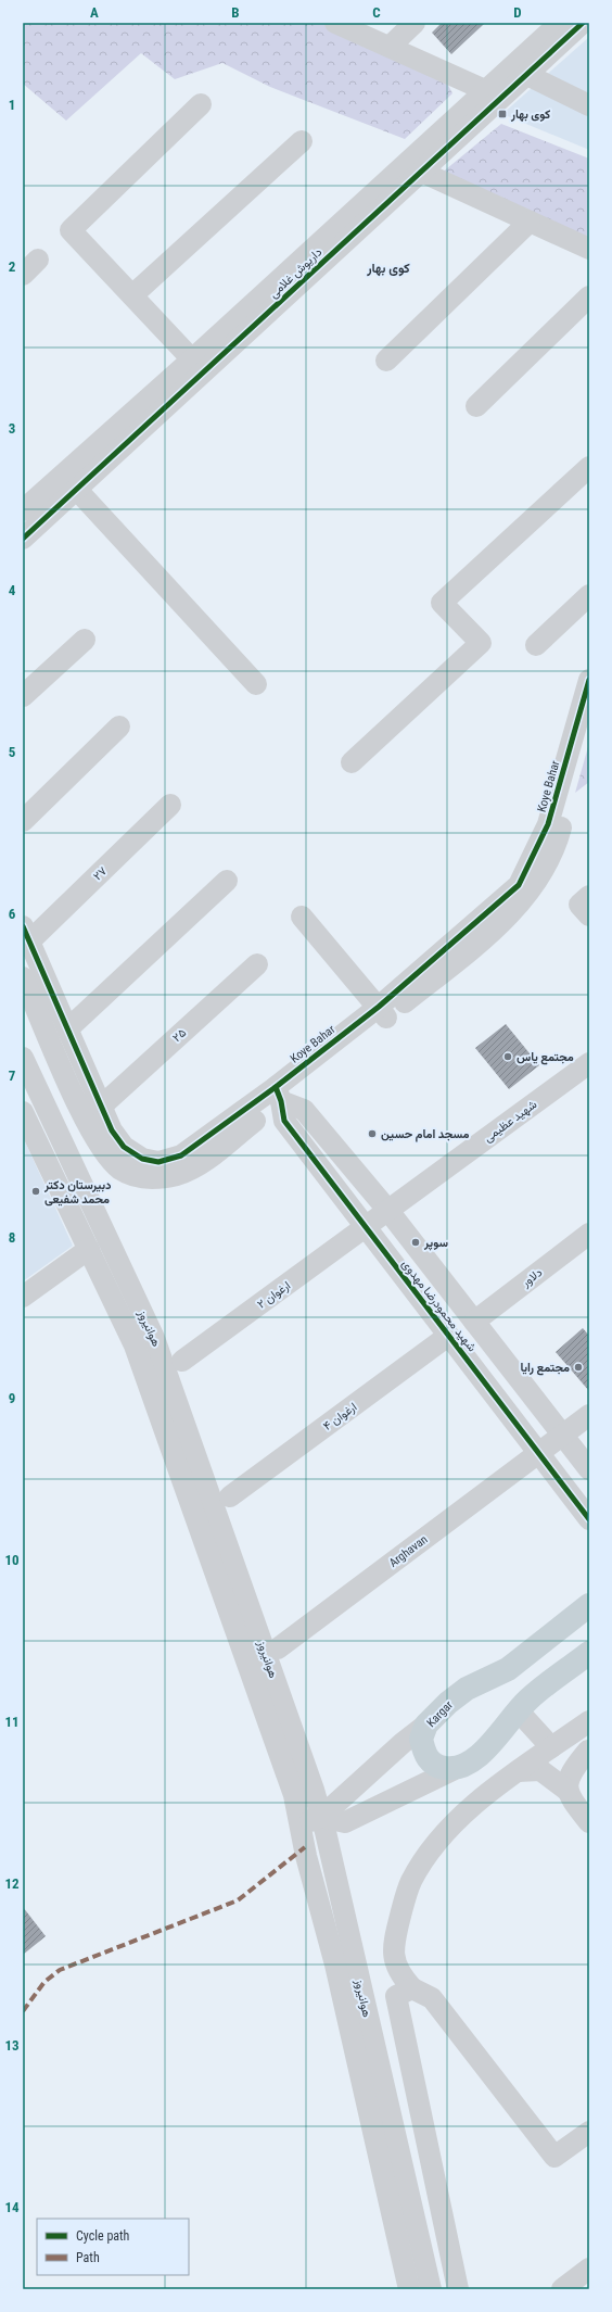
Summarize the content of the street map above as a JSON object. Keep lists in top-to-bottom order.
{
  "streets": {
    "main road": ["Kargar"],
    "street": [
      "داریوش غلامی",
      "Koye Bahar",
      "۲۷",
      "۲۵",
      "شهید عظیمی",
      "دلاور",
      "ارغوان ۲",
      "شهید محمودرضا مهدوی",
      "هوانیروز",
      "ارغوان ۴",
      "Arghavan"
    ]
  },
  "crossings": [
    ["Koye Bahar", "۲۷"],
    ["Koye Bahar", "۲۵"],
    ["Koye Bahar", "شهید محمودرضا مهدوی"],
    ["شهید عظیمی", "ارغوان ۲"],
    ["شهید عظیمی", "شهید محمودرضا مهدوی"],
    ["دلاور", "شهید محمودرضا مهدوی"],
    ["ارغوان ۲", "شهید محمودرضا مهدوی"],
    ["شهید محمودرضا مهدوی", "ارغوان ۴"],
    ["شهید محمودرضا مهدوی", "Arghavan"]
  ],
  "districts": ["کوی بهار"],
  "places": {
    "transit": ["کوی بهار"],
    "other": [
      "مجتمع یاس",
      "مسجد امام حسین",
      "دبیرستان دکتر محمد شفیعی",
      "سوپر",
      "مجتمع رایا"
    ]
  },
  "legend": ["Cycle path", "Path"],
  "grid": {
    "columns": [
      "A",
      "B",
      "C",
      "D"
    ],
    "rows": [
      "1",
      "2",
      "3",
      "4",
      "5",
      "6",
      "7",
      "8",
      "9",
      "10",
      "11",
      "12",
      "13",
      "14"
    ]
  }
}
